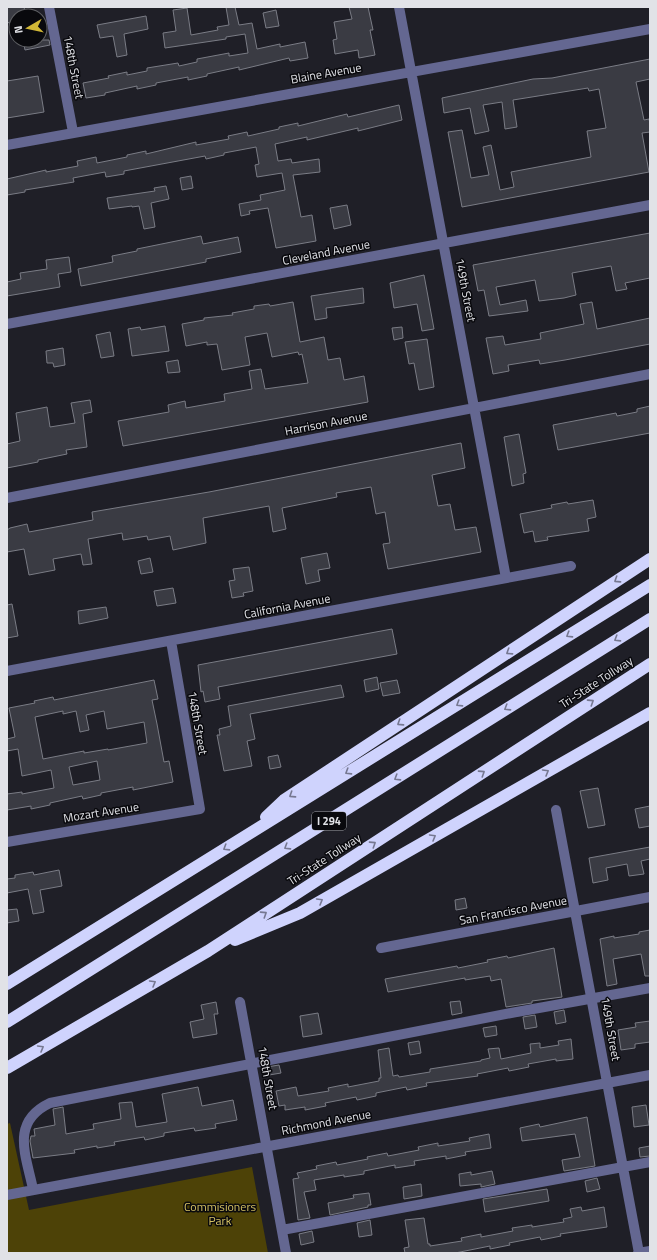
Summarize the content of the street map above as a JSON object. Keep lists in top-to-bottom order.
{
  "streets": {
    "highway": ["Tri-State Tollway", "I 294"],
    "street": [
      "148th Street",
      "Blaine Avenue",
      "Cleveland Avenue",
      "149th Street",
      "Harrison Avenue",
      "California Avenue",
      "Mozart Avenue",
      "San Francisco Avenue",
      "Richmond Avenue"
    ]
  },
  "crossings": [
    ["148th Street", "Blaine Avenue"],
    ["148th Street", "California Avenue"],
    ["148th Street", "Mozart Avenue"],
    ["148th Street", "Richmond Avenue"],
    ["Blaine Avenue", "149th Street"],
    ["Cleveland Avenue", "149th Street"],
    ["149th Street", "Harrison Avenue"],
    ["149th Street", "California Avenue"],
    ["149th Street", "San Francisco Avenue"],
    ["149th Street", "Richmond Avenue"]
  ],
  "parks": ["Commisioners Park"],
  "north": "left"
}
